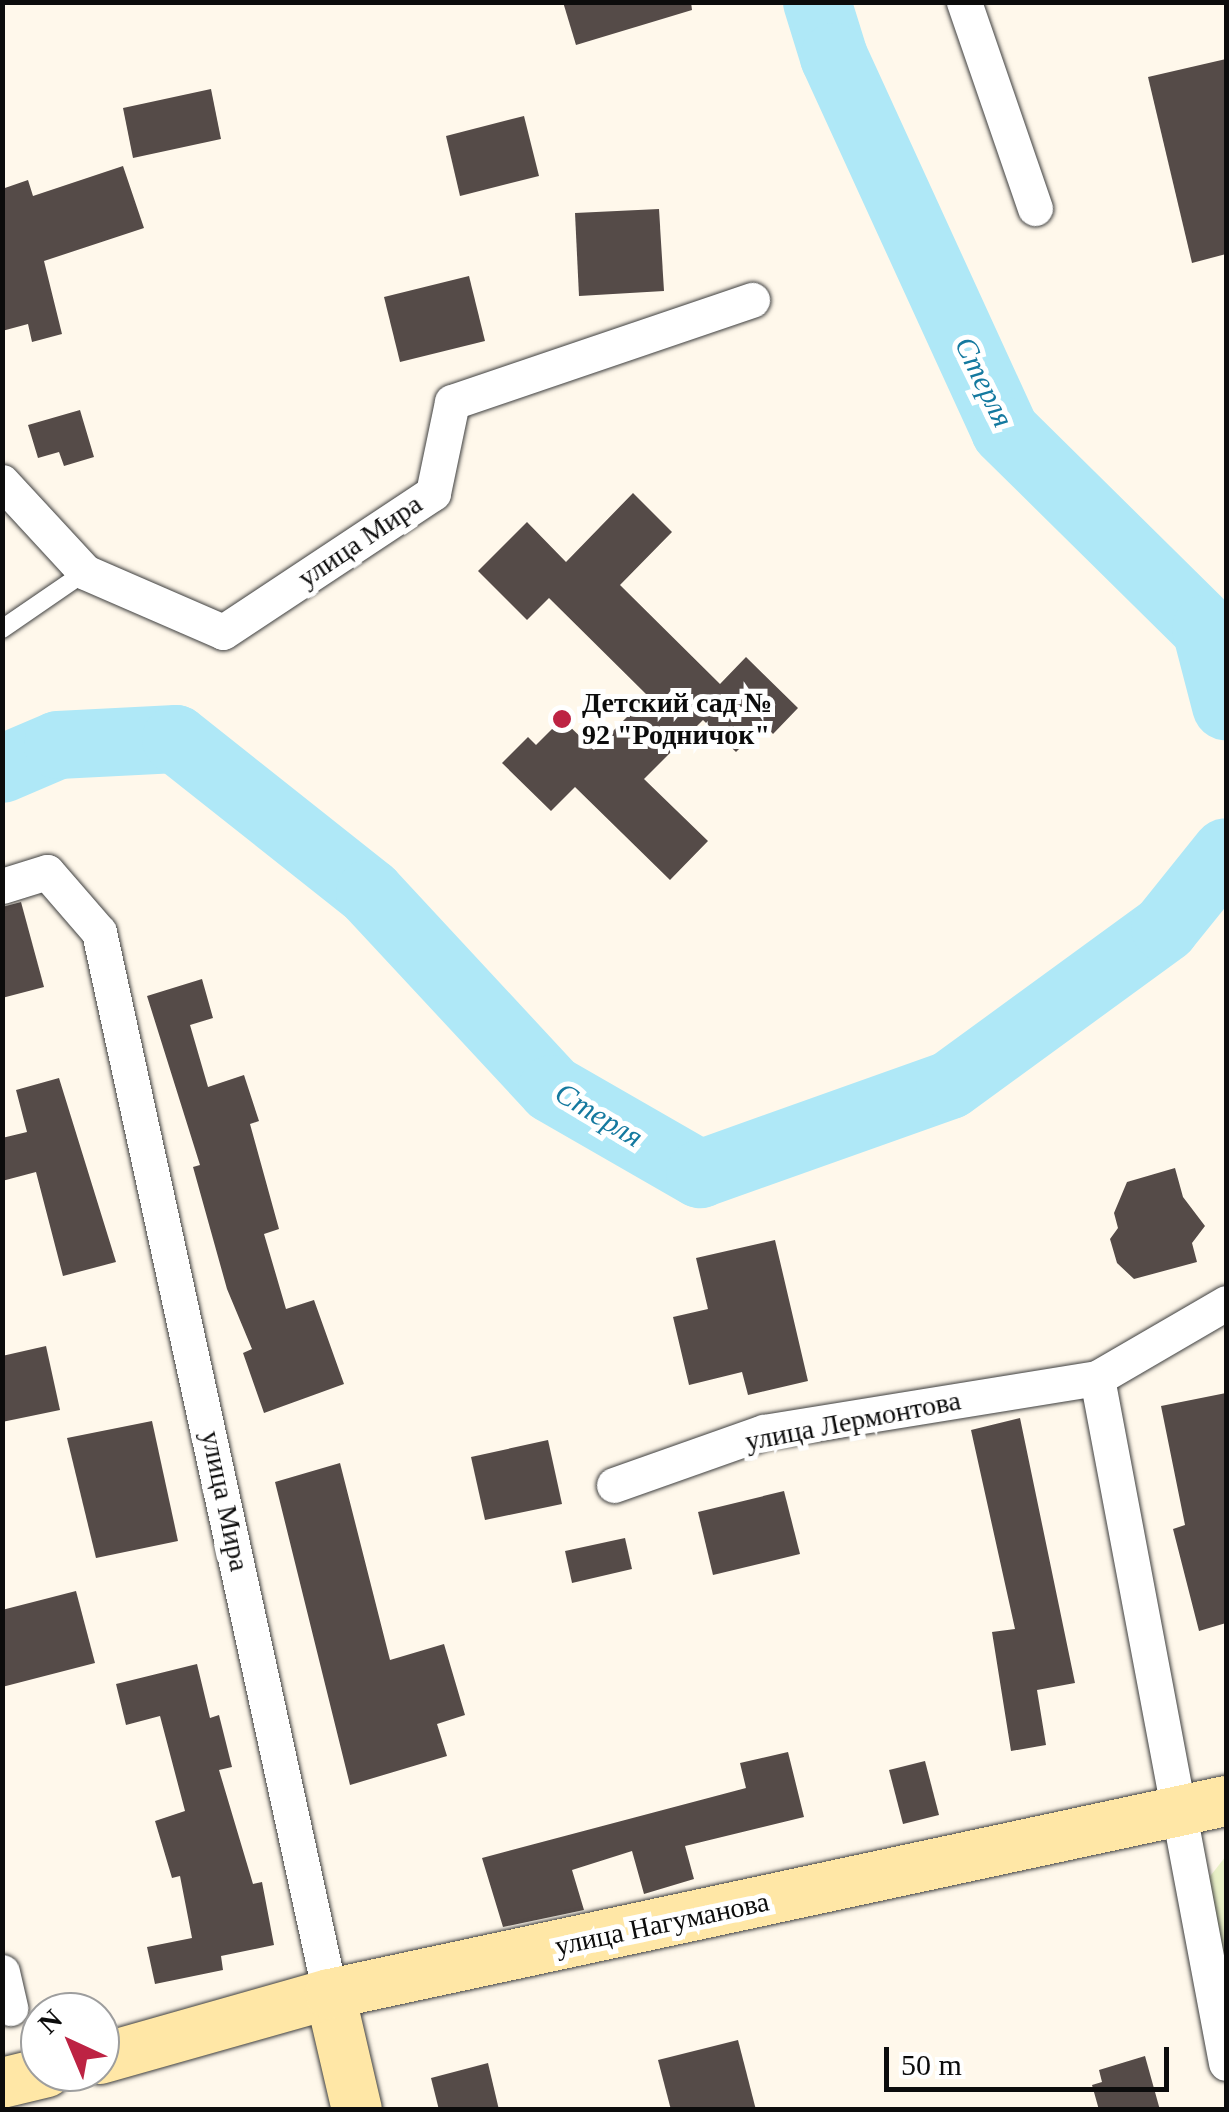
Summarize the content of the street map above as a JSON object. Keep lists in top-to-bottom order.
{
  "streets": {
    "main road": ["улица Мира", "улица Нагуманова"],
    "street": ["улица Лермонтова"]
  },
  "crossings": [
    ["улица Мира", "улица Нагуманова"]
  ],
  "water": ["Стерля"],
  "places": ["Детский сад № 92 \"Родничок\""],
  "scale_bar": "50 m",
  "north": "top left"
}
